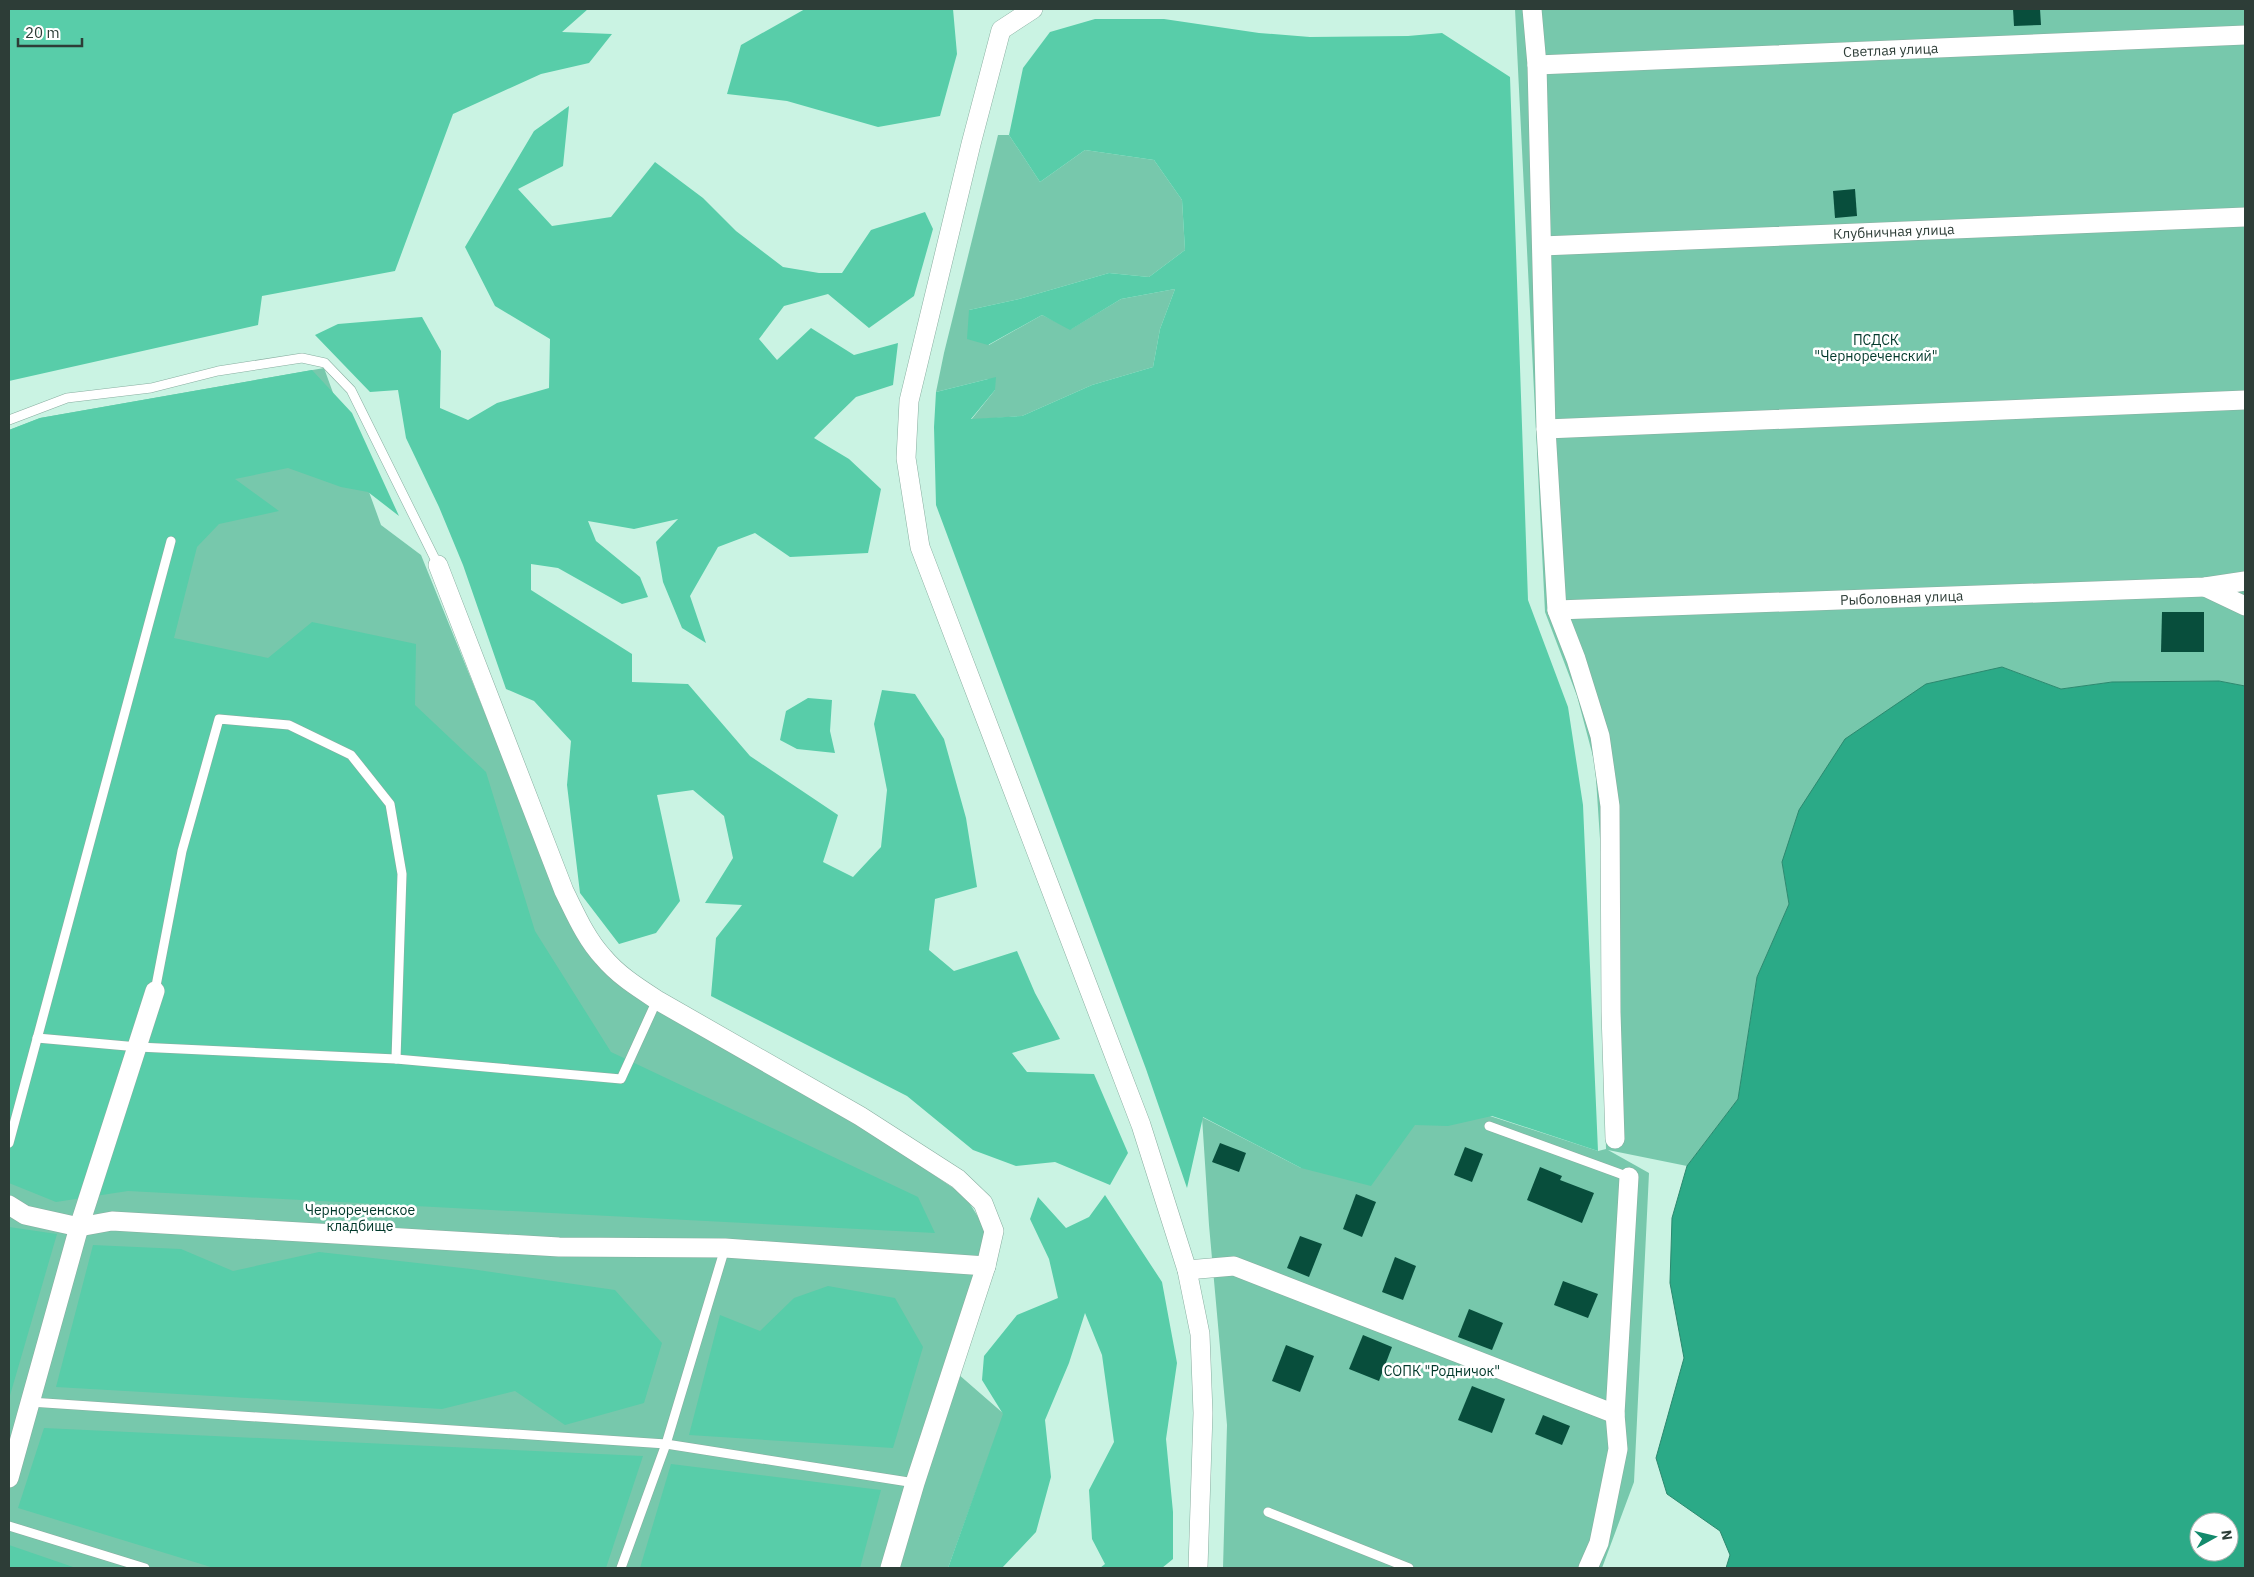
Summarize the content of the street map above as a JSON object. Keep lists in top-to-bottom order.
{
  "streets": {
    "street": ["Светлая улица", "Клубничная улица", "Рыболовная улица"]
  },
  "parks": ["ПСДСК \"Чернореченский\"", "Чернореченское кладбище", "СОПК \"Родничок\""],
  "scale_bar": "20 m",
  "north": "right"
}
